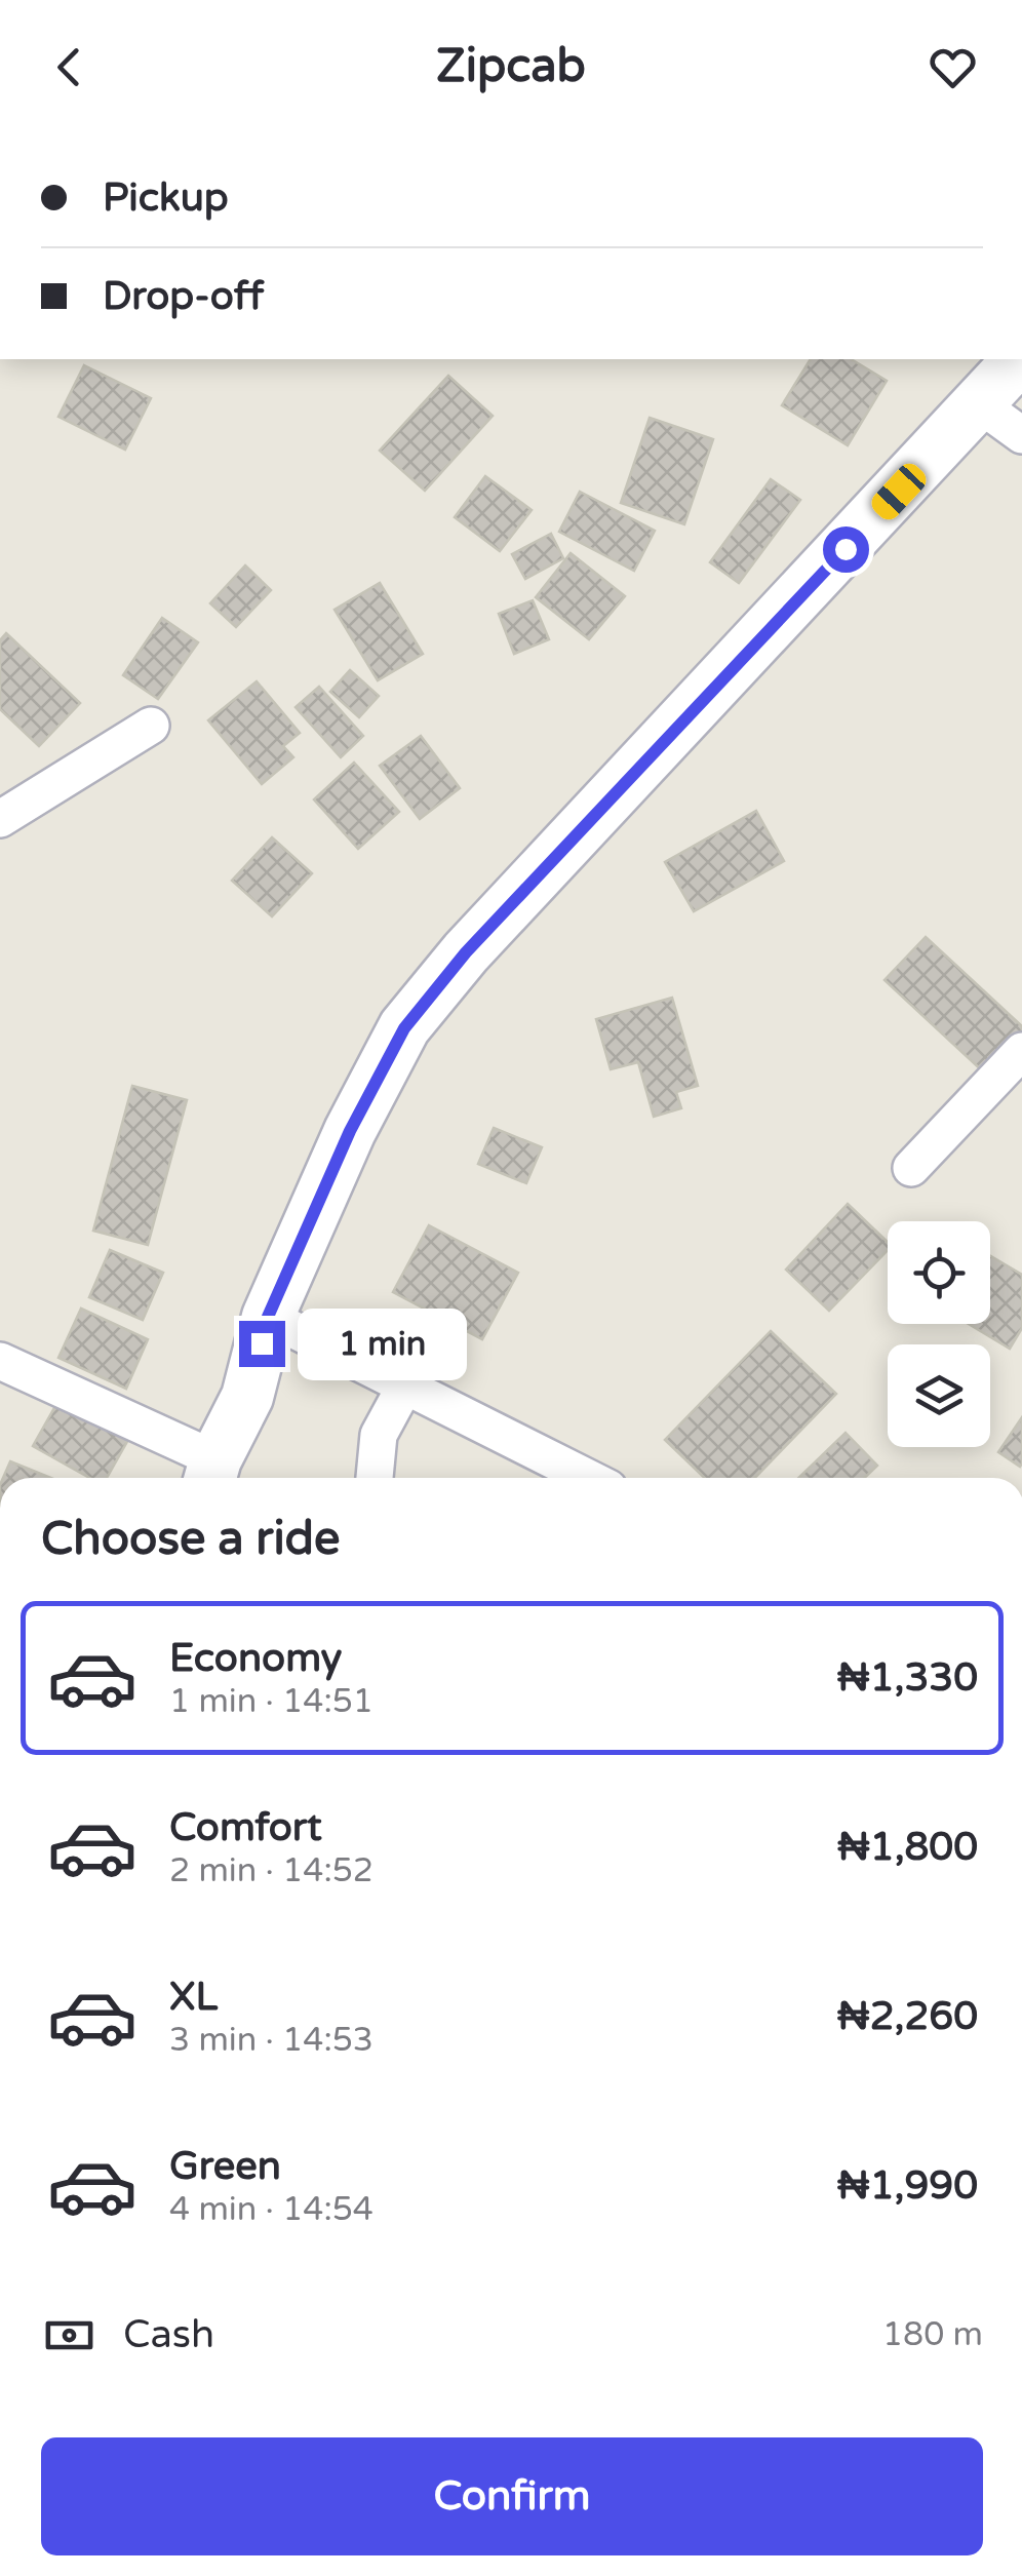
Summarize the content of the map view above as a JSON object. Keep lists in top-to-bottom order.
{
  "page": {
    "header": "Zipcab",
    "banner": ["Pickup", "Drop-off"],
    "bubble": "1 min",
    "heading": "Choose a ride",
    "list": [
      {
        "name": "Economy",
        "note": "1 min · 14:51",
        "value": "₦1,330"
      },
      {
        "name": "Comfort",
        "note": "2 min · 14:52",
        "value": "₦1,800"
      },
      {
        "name": "XL",
        "note": "3 min · 14:53",
        "value": "₦2,260"
      },
      {
        "name": "Green",
        "note": "4 min · 14:54",
        "value": "₦1,990"
      }
    ],
    "pay": ["Cash", "180 m"],
    "buttons": "Confirm"
  }
}
